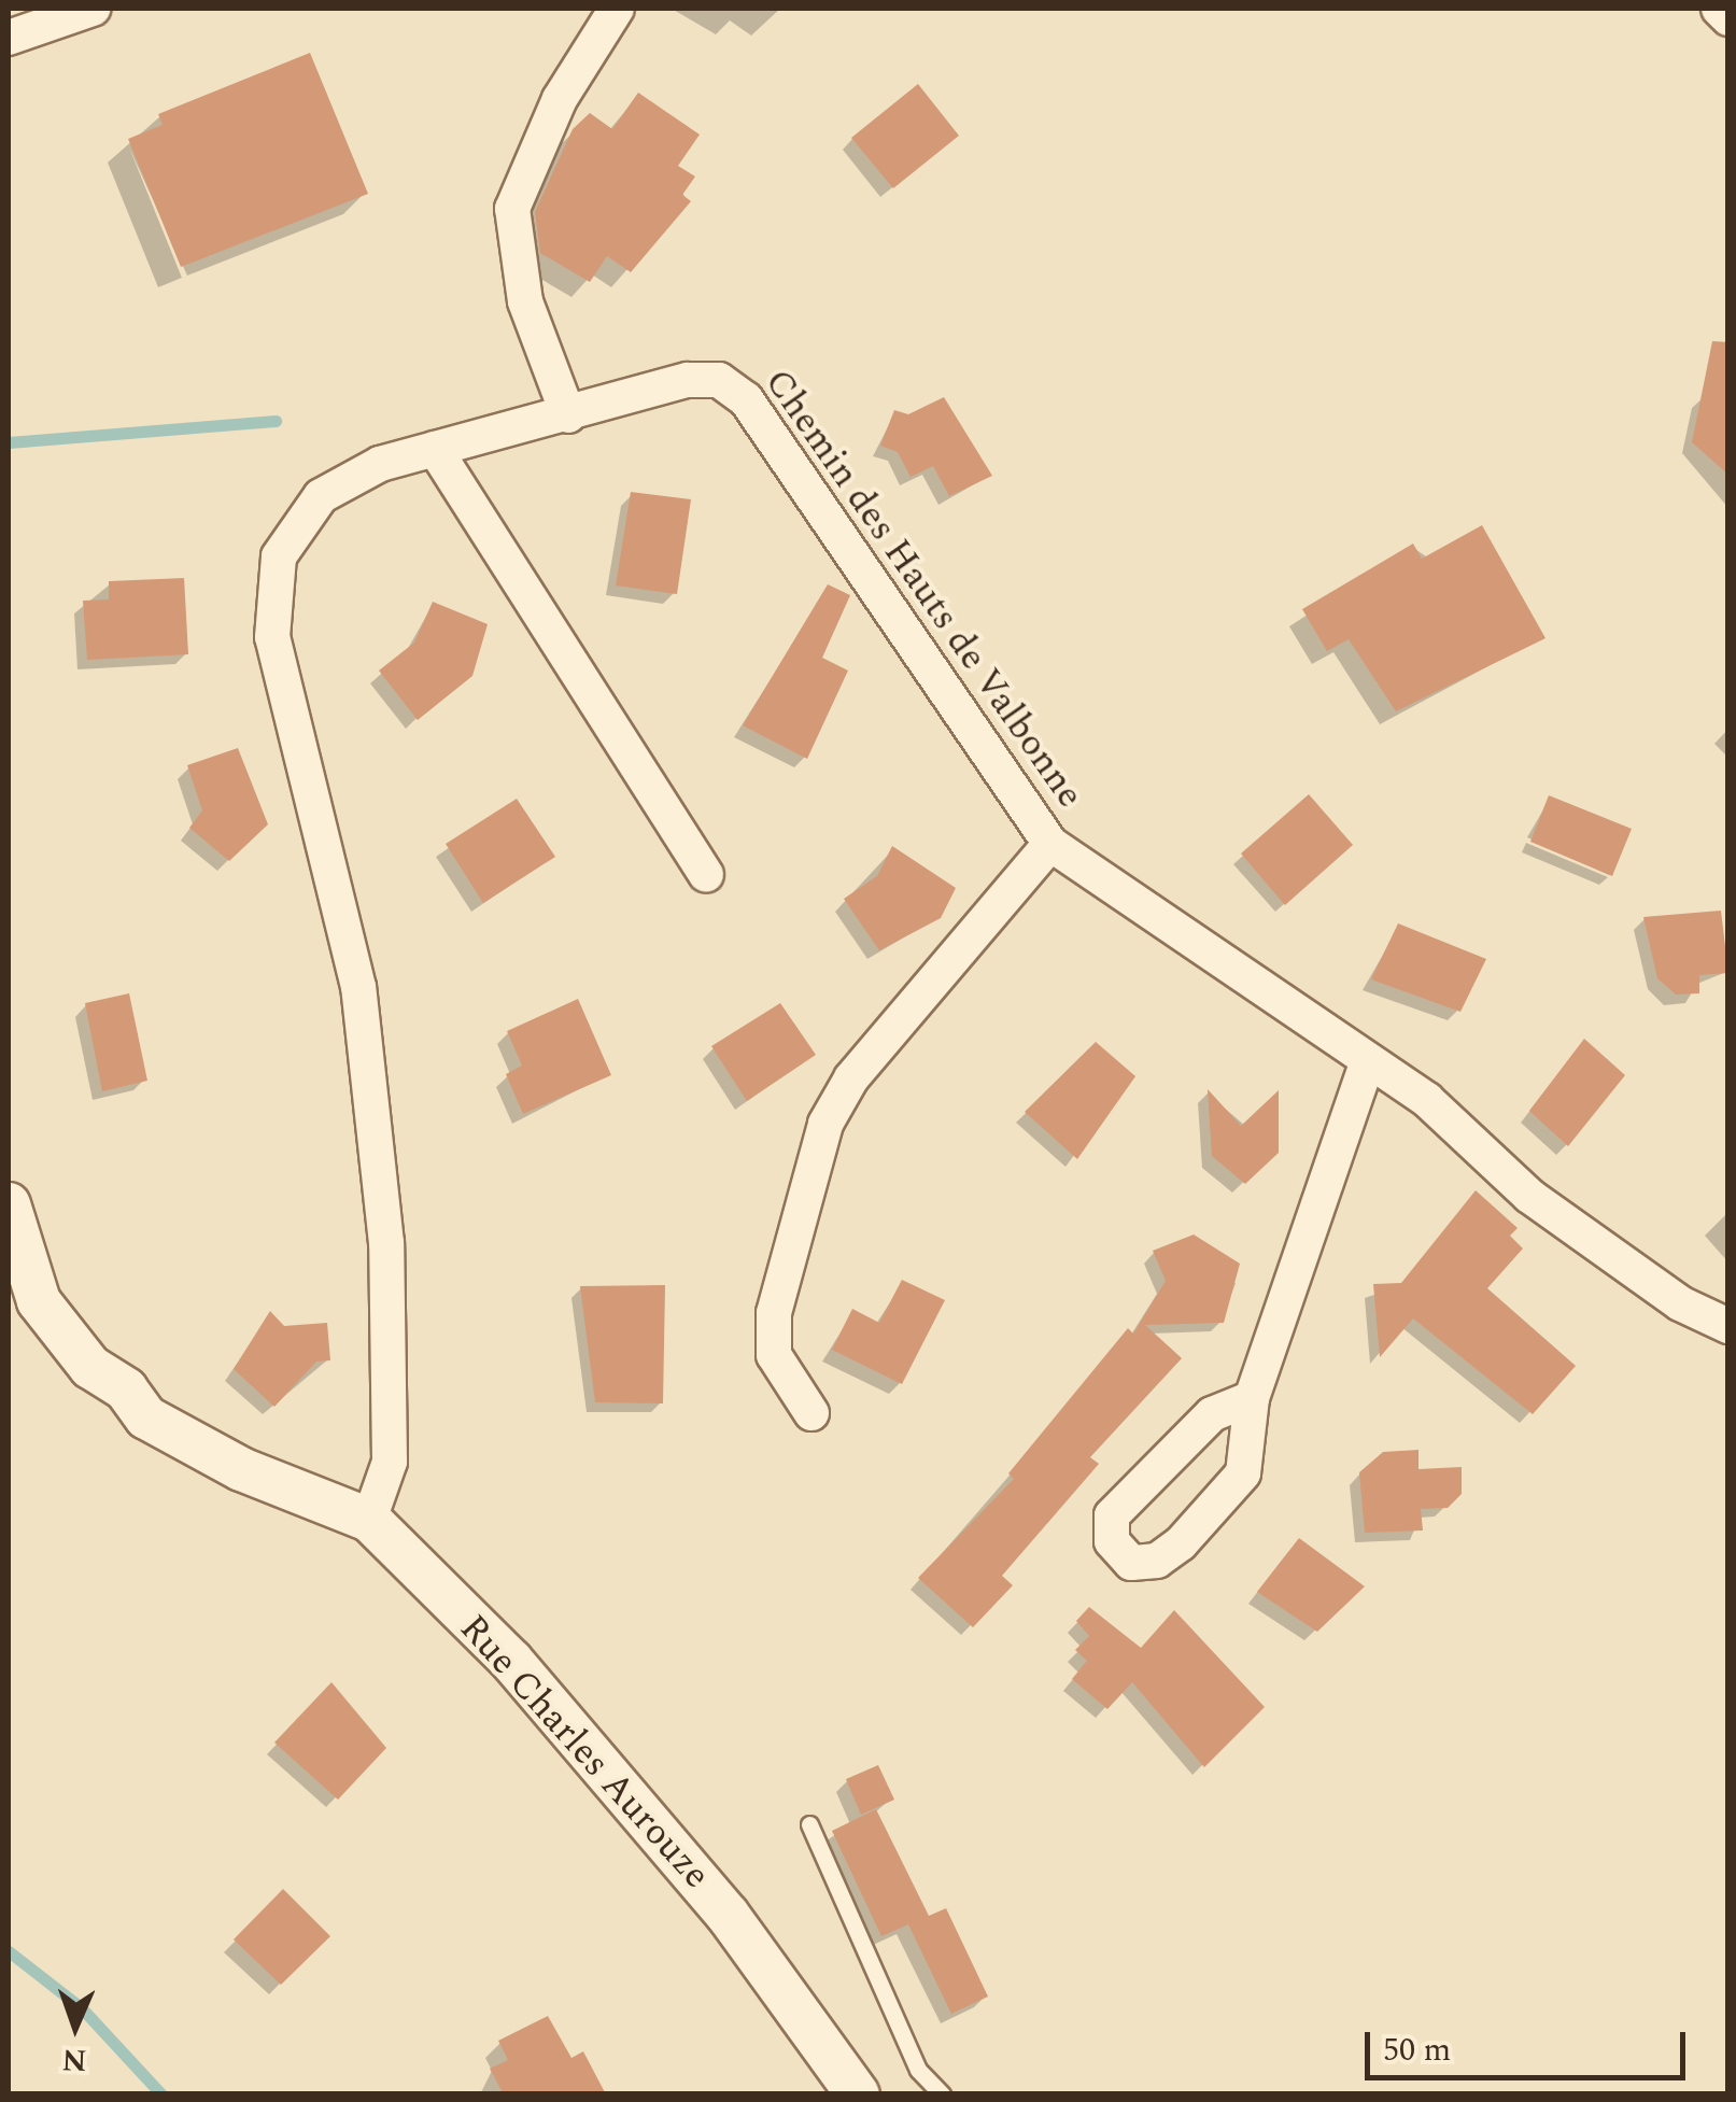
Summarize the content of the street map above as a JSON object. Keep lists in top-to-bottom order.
{
  "streets": {
    "street": ["Chemin des Hauts de Valbonne", "Rue Charles Aurouze"]
  },
  "crossings": [
    ["Chemin des Hauts de Valbonne", "Rue Charles Aurouze"]
  ],
  "scale_bar": "50 m",
  "north": "bottom"
}
